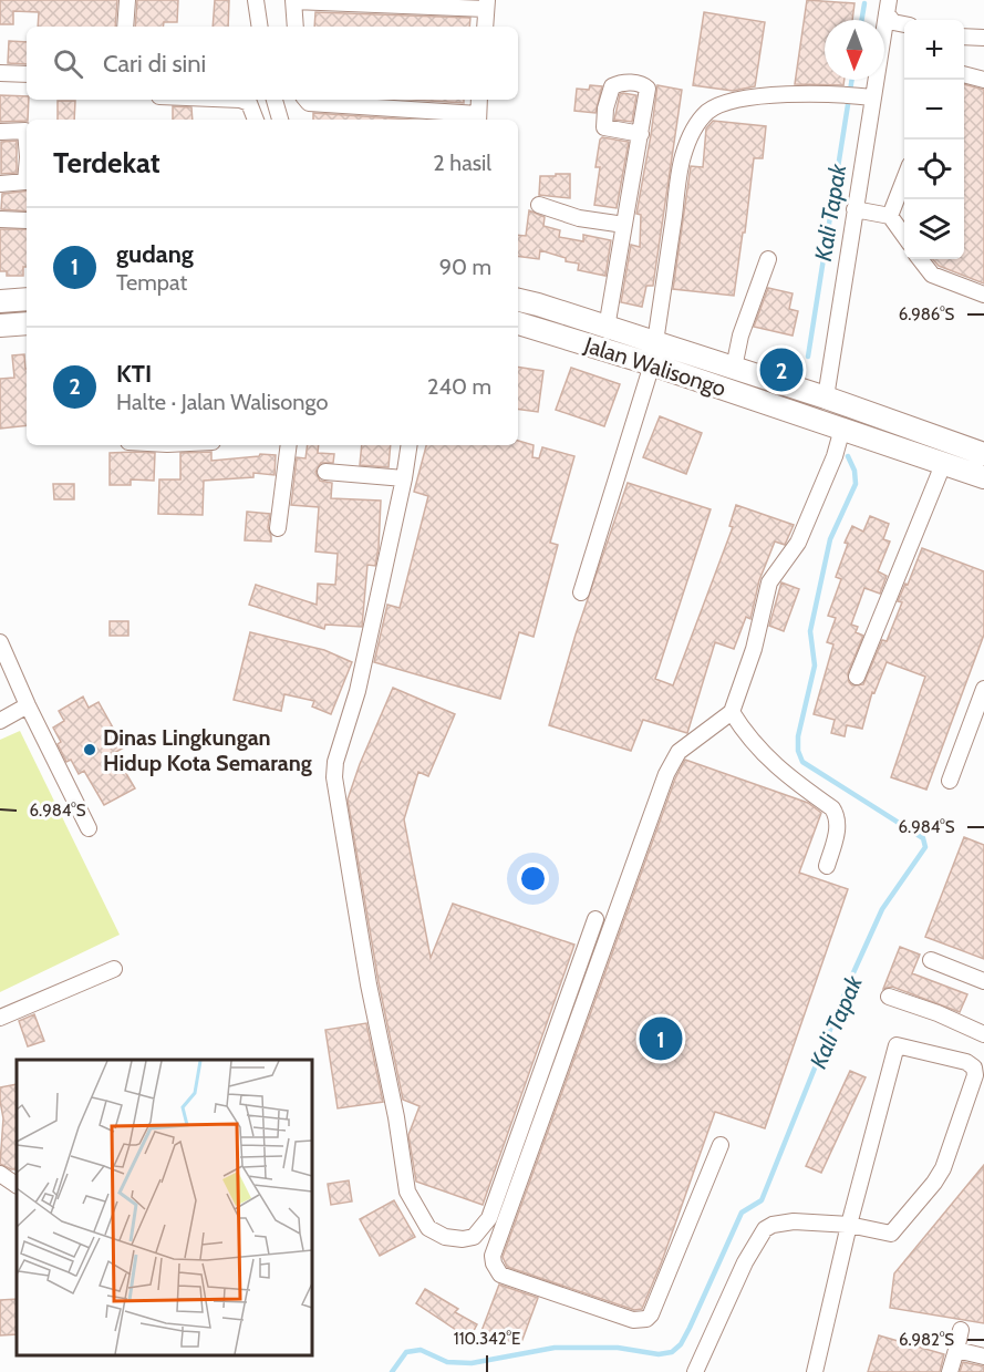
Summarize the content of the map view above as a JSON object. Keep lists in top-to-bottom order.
{
  "streets": {
    "highway": ["Jalan Walisongo"]
  },
  "water": ["Kali Tapak"],
  "places": ["Dinas Lingkungan Hidup Kota Semarang"],
  "north": "bottom",
  "page": {
    "map_buttons": ["+", "−"],
    "search": "Cari di sini",
    "heading": ["Terdekat", "2 hasil"],
    "list": [
      {
        "mark": "1",
        "name": "gudang",
        "note": "Tempat",
        "value": "90 m"
      },
      {
        "mark": "2",
        "name": "KTI",
        "note": "Halte · Jalan Walisongo",
        "value": "240 m"
      }
    ],
    "pins": ["2", "1"]
  },
  "coordinates": [
    "6.986°S",
    "6.984°S",
    "110.342°E",
    "6.982°S"
  ]
}
